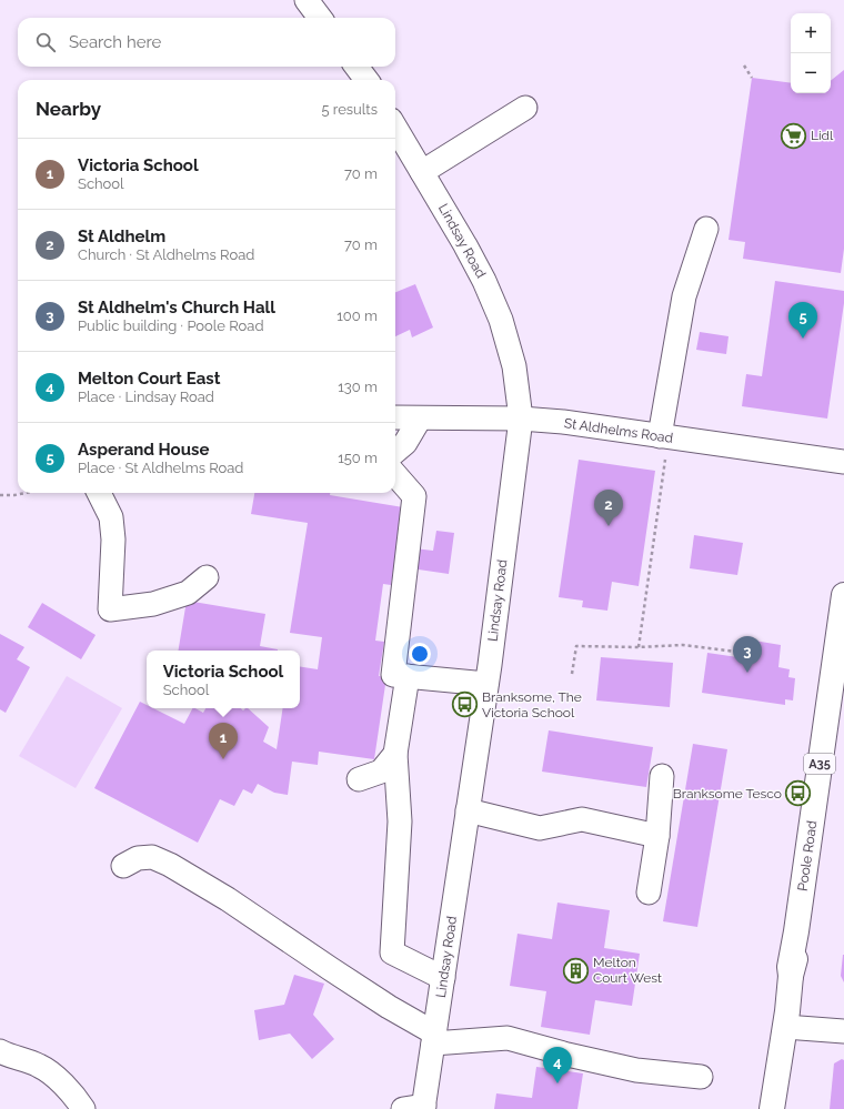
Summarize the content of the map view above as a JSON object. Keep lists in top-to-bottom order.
{
  "streets": {
    "highway": ["A35", "Poole Road"],
    "street": ["Lindsay Road", "St Aldhelms Road"]
  },
  "crossings": [
    ["Lindsay Road", "St Aldhelms Road"]
  ],
  "places": {
    "supermarket": ["Lidl"],
    "bus stop": ["Branksome, The Victoria School", "Branksome Tesco"],
    "building": ["Melton Court West"]
  },
  "page": {
    "map_buttons": ["+", "−"],
    "search": "Search here",
    "heading": ["Nearby", "5 results"],
    "list": [
      {
        "mark": "1",
        "name": "Victoria School",
        "note": "School",
        "value": "70 m"
      },
      {
        "mark": "2",
        "name": "St Aldhelm",
        "note": "Church · St Aldhelms Road",
        "value": "70 m"
      },
      {
        "mark": "3",
        "name": "St Aldhelm's Church Hall",
        "note": "Public building · Poole Road",
        "value": "100 m"
      },
      {
        "mark": "4",
        "name": "Melton Court East",
        "note": "Place · Lindsay Road",
        "value": "130 m"
      },
      {
        "mark": "5",
        "name": "Asperand House",
        "note": "Place · St Aldhelms Road",
        "value": "150 m"
      }
    ],
    "pins": [
      "5",
      "2",
      "3",
      "1",
      "4"
    ],
    "popup": ["Victoria School", "School"]
  }
}
